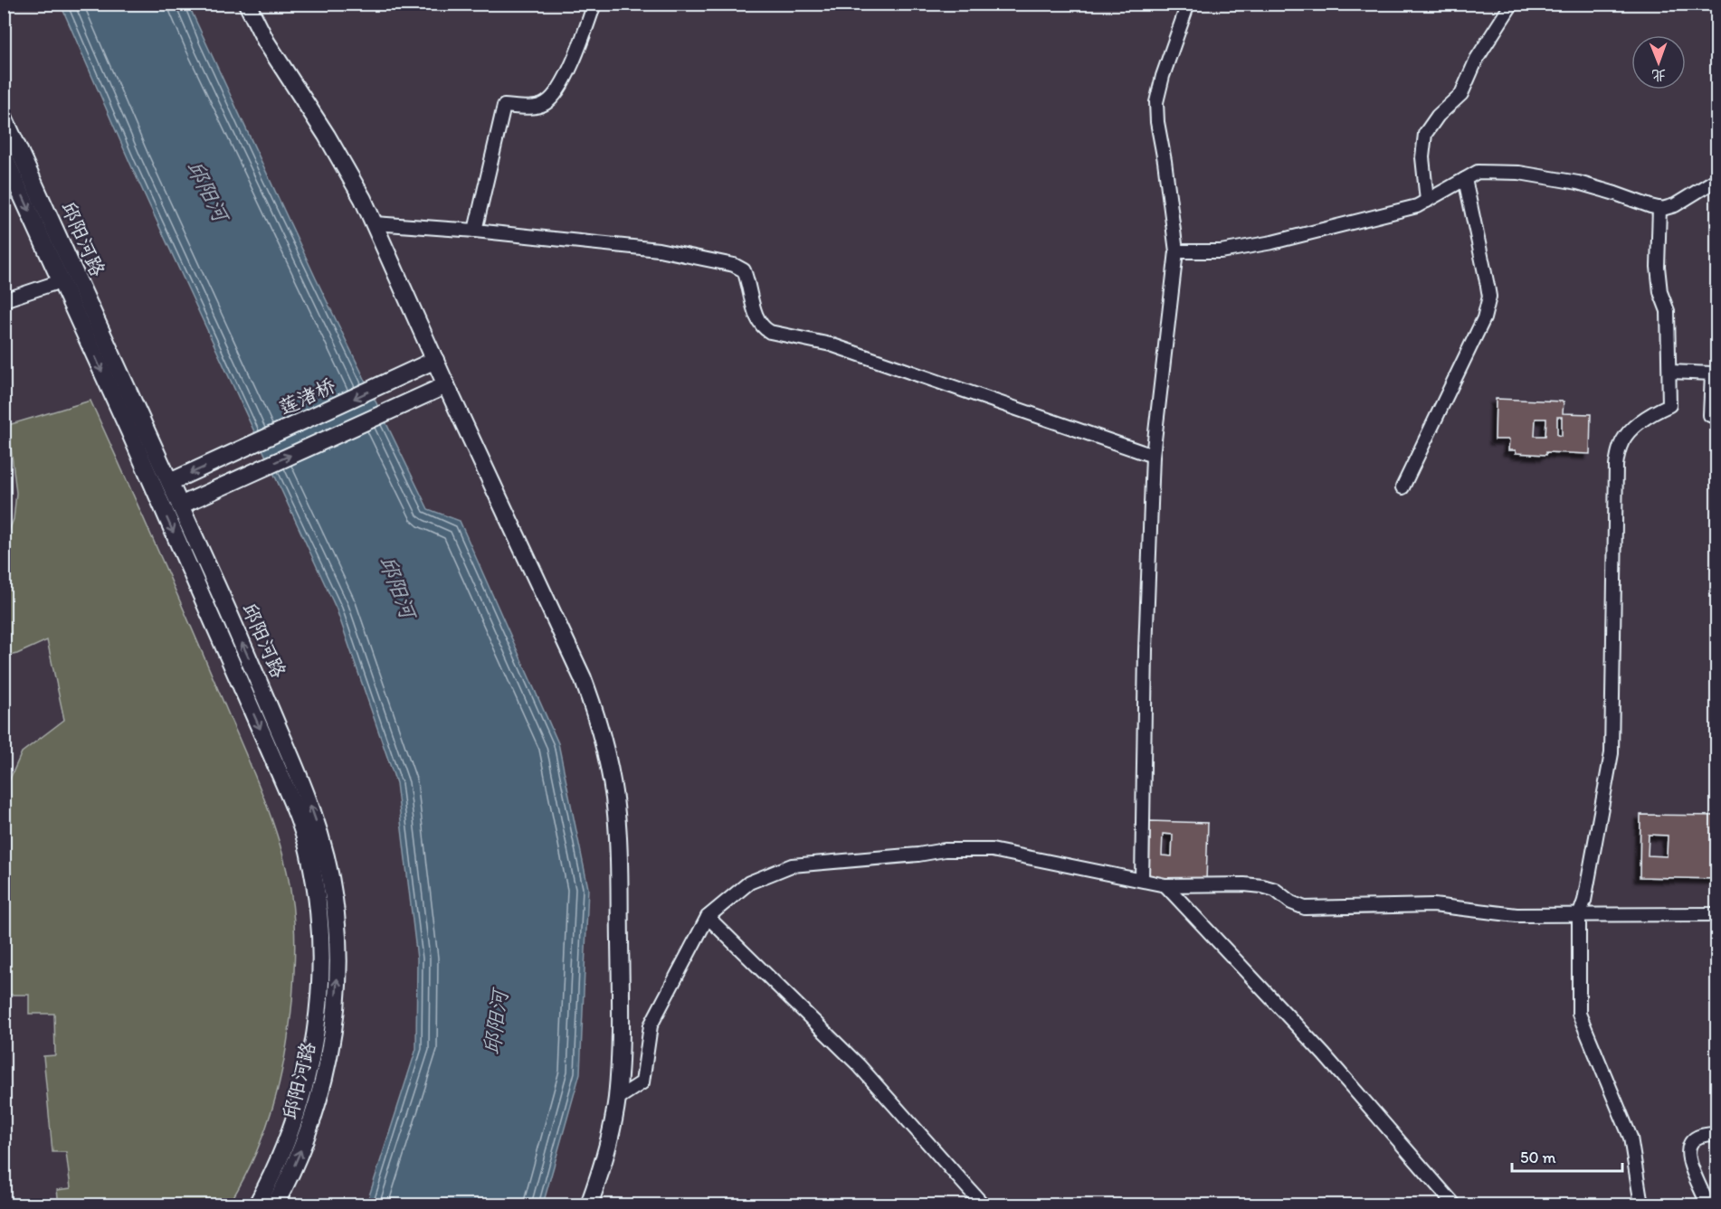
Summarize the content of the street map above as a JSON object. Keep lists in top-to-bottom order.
{
  "streets": {
    "main road": ["邱阳河路", "莲渚桥"]
  },
  "crossings": [
    ["邱阳河路", "莲渚桥"]
  ],
  "water": ["邱阳河"],
  "scale_bar": "50 m",
  "north": "bottom"
}
